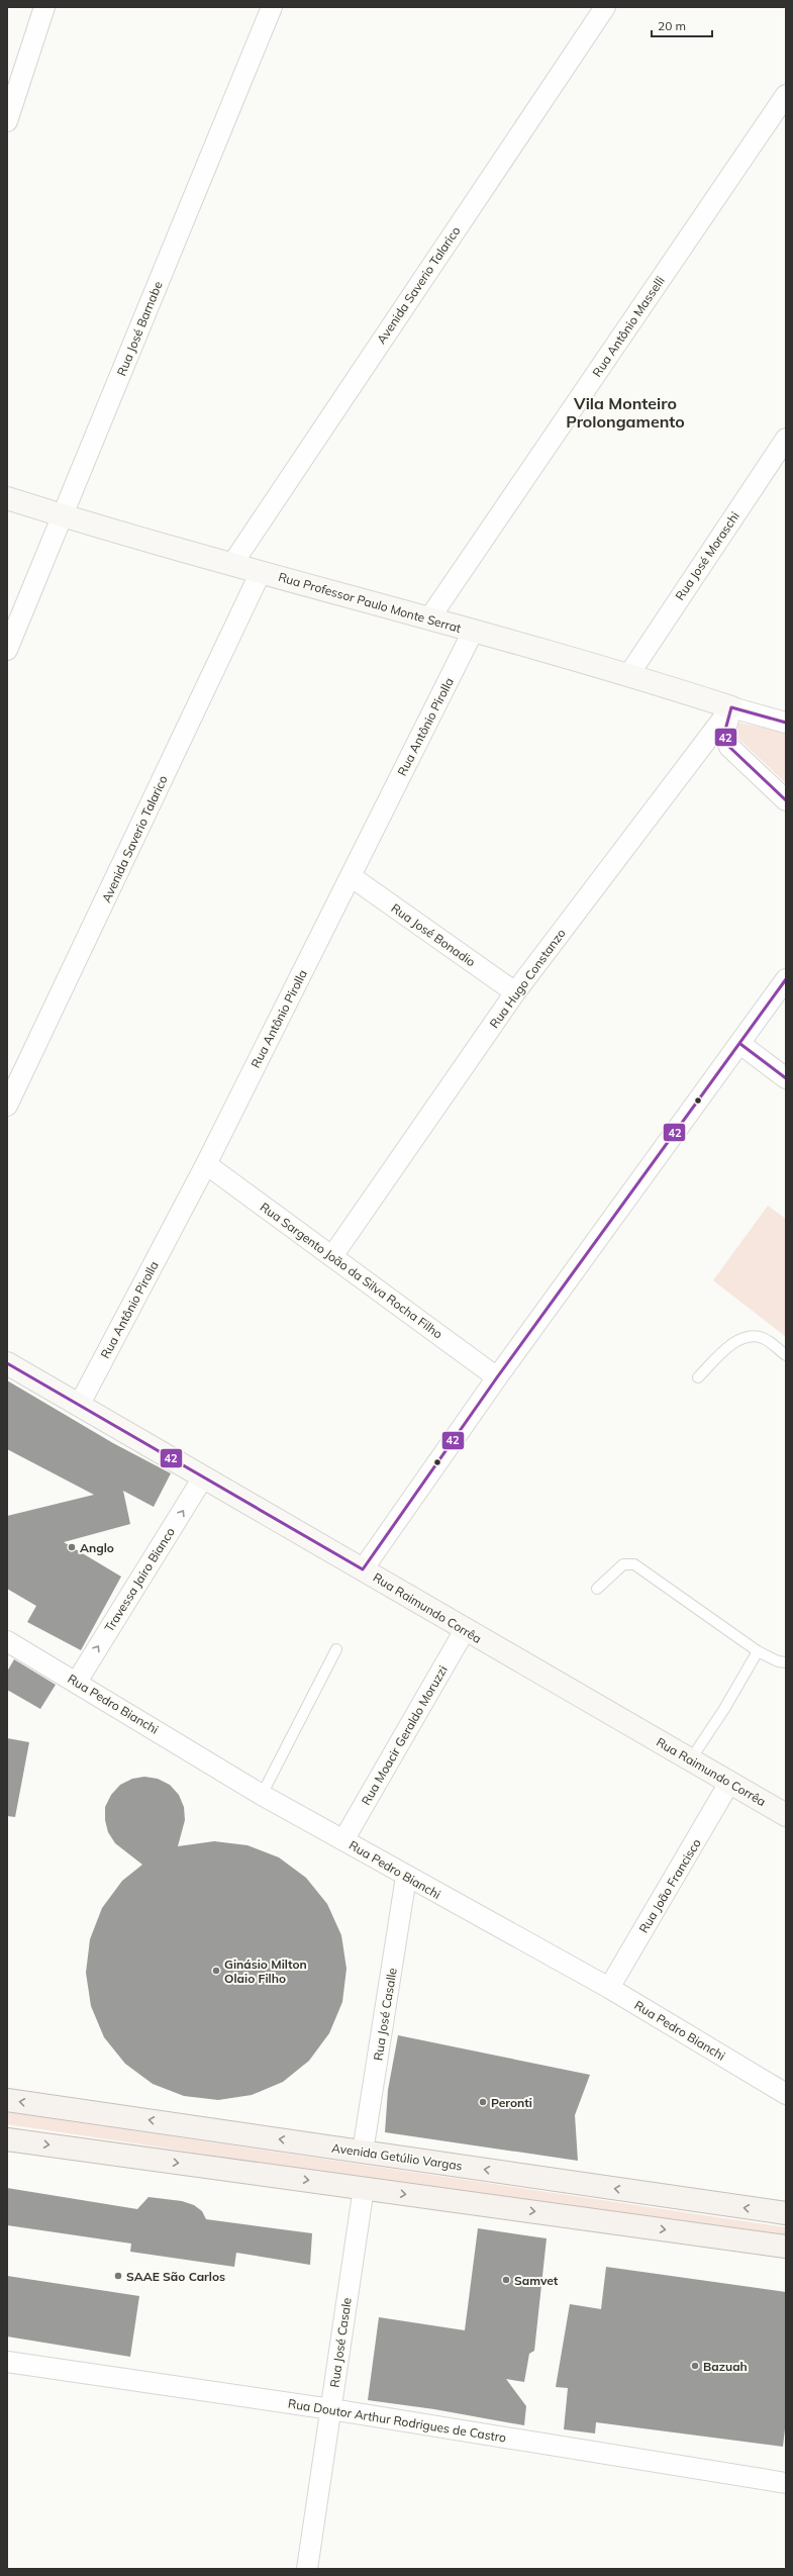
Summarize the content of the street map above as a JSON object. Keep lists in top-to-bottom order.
{
  "streets": {
    "main road": ["Rua Professor Paulo Monte Serrat", "Rua Raimundo Corrêa", "Avenida Getúlio Vargas"],
    "street": [
      "Avenida Saverio Talarico",
      "Rua Antônio Masselli",
      "Rua José Barnabe",
      "Rua José Moraschi",
      "Rua Antônio Pirolla",
      "Rua José Bonadio",
      "Rua Hugo Constanzo",
      "Rua Sargento João da Silva Rocha Filho",
      "Travessa Jairo Bianco",
      "Rua Pedro Bianchi",
      "Rua Moacir Geraldo Moruzzi",
      "Rua João Francisco",
      "Rua José Casalle",
      "Rua José Casale",
      "Rua Doutor Arthur Rodrigues de Castro"
    ]
  },
  "crossings": [
    ["Avenida Saverio Talarico", "Rua Professor Paulo Monte Serrat"],
    ["Rua Antônio Masselli", "Rua Professor Paulo Monte Serrat"],
    ["Rua José Barnabe", "Rua Professor Paulo Monte Serrat"],
    ["Rua José Moraschi", "Rua Professor Paulo Monte Serrat"],
    ["Rua Professor Paulo Monte Serrat", "Rua Antônio Pirolla"],
    ["Rua Professor Paulo Monte Serrat", "Rua Hugo Constanzo"],
    ["Rua Antônio Pirolla", "Rua José Bonadio"],
    ["Rua Antônio Pirolla", "Rua Sargento João da Silva Rocha Filho"],
    ["Rua Antônio Pirolla", "Rua Raimundo Corrêa"],
    ["Rua José Bonadio", "Rua Hugo Constanzo"],
    ["Rua Hugo Constanzo", "Rua Sargento João da Silva Rocha Filho"],
    ["Travessa Jairo Bianco", "Rua Raimundo Corrêa"],
    ["Travessa Jairo Bianco", "Rua Pedro Bianchi"],
    ["Rua Raimundo Corrêa", "Rua Moacir Geraldo Moruzzi"],
    ["Rua Raimundo Corrêa", "Rua João Francisco"],
    ["Rua Pedro Bianchi", "Rua Moacir Geraldo Moruzzi"],
    ["Rua Pedro Bianchi", "Rua João Francisco"],
    ["Rua Pedro Bianchi", "Rua José Casalle"],
    ["Rua José Casalle", "Avenida Getúlio Vargas"],
    ["Rua José Casale", "Rua Doutor Arthur Rodrigues de Castro"]
  ],
  "one_way": ["Travessa Jairo Bianco"],
  "districts": ["Vila Monteiro Prolongamento"],
  "places": [
    "Anglo",
    "Ginásio Milton Olaio Filho",
    "Peronti",
    "SAAE São Carlos",
    "Samvet",
    "Bazuah"
  ],
  "lines": ["transit line 42"],
  "scale_bar": "20 m"
}
